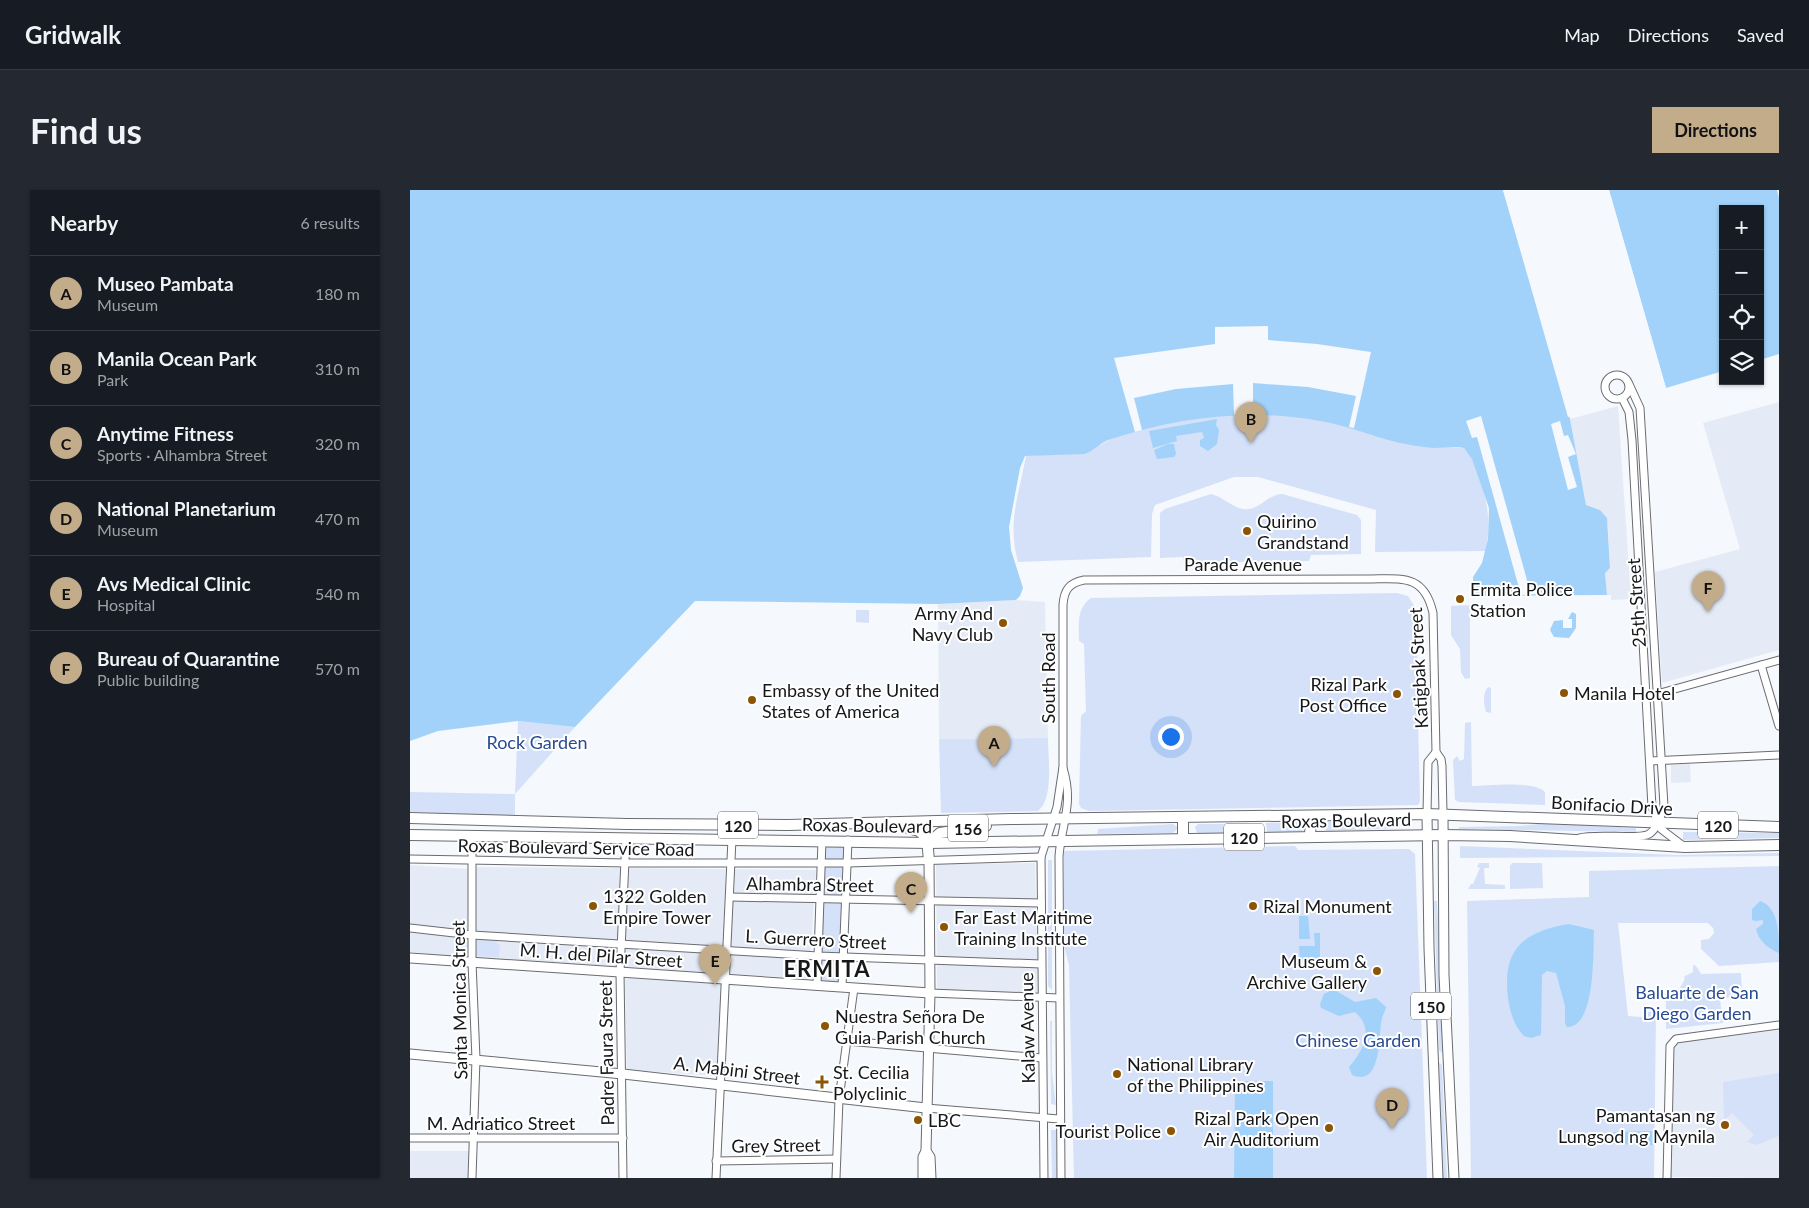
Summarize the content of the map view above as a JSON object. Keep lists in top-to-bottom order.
{
  "streets": {
    "highway": [
      "Bonifacio Drive",
      "Roxas Boulevard",
      "120",
      "156"
    ],
    "main road": ["M. H. del Pilar Street", "150", "A. Mabini Street"],
    "street": [
      "Parade Avenue",
      "25th Street",
      "Katigbak Street",
      "South Road",
      "Roxas Boulevard Service Road",
      "Alhambra Street",
      "L. Guerrero Street",
      "Santa Monica Street",
      "Kalaw Avenue",
      "Padre Faura Street",
      "M. Adriatico Street",
      "Grey Street"
    ]
  },
  "crossings": [
    ["Parade Avenue", "Katigbak Street"],
    ["Parade Avenue", "South Road"],
    ["25th Street", "Bonifacio Drive"],
    ["Katigbak Street", "Bonifacio Drive"],
    ["Katigbak Street", "Roxas Boulevard"],
    ["Katigbak Street", "150"],
    ["South Road", "Roxas Boulevard"],
    ["South Road", "Kalaw Avenue"],
    ["Bonifacio Drive", "Roxas Boulevard"],
    ["Bonifacio Drive", "150"],
    ["Roxas Boulevard", "156"],
    ["Roxas Boulevard", "Santa Monica Street"],
    ["Roxas Boulevard", "150"],
    ["Roxas Boulevard", "Kalaw Avenue"],
    ["Roxas Boulevard", "Padre Faura Street"],
    ["156", "Roxas Boulevard Service Road"],
    ["156", "Alhambra Street"],
    ["156", "L. Guerrero Street"],
    ["156", "M. H. del Pilar Street"],
    ["156", "A. Mabini Street"],
    ["Roxas Boulevard Service Road", "Santa Monica Street"],
    ["Roxas Boulevard Service Road", "Kalaw Avenue"],
    ["Roxas Boulevard Service Road", "Padre Faura Street"],
    ["Alhambra Street", "Kalaw Avenue"],
    ["L. Guerrero Street", "Santa Monica Street"],
    ["L. Guerrero Street", "Kalaw Avenue"],
    ["L. Guerrero Street", "Padre Faura Street"],
    ["M. H. del Pilar Street", "Santa Monica Street"],
    ["M. H. del Pilar Street", "Kalaw Avenue"],
    ["M. H. del Pilar Street", "Padre Faura Street"],
    ["Santa Monica Street", "A. Mabini Street"],
    ["Santa Monica Street", "M. Adriatico Street"],
    ["Kalaw Avenue", "A. Mabini Street"],
    ["Padre Faura Street", "A. Mabini Street"],
    ["Padre Faura Street", "M. Adriatico Street"]
  ],
  "districts": ["ERMITA"],
  "parks": ["Rock Garden", "Baluarte de San Diego Garden", "Chinese Garden"],
  "places": {
    "other": [
      "Quirino Grandstand",
      "Ermita Police Station",
      "Army And Navy Club",
      "Manila Hotel",
      "Rizal Park Post Office",
      "Embassy of the United States of America",
      "1322 Golden Empire Tower",
      "Rizal Monument",
      "Far East Maritime Training Institute",
      "Museum & Archive Gallery",
      "Nuestra Señora De Guia Parish Church",
      "National Library of the Philippines",
      "LBC",
      "Pamantasan ng Lungsod ng Maynila",
      "Rizal Park Open Air Auditorium",
      "Tourist Police"
    ],
    "health": ["St. Cecilia Polyclinic"]
  },
  "page": {
    "header": "Gridwalk",
    "nav": ["Map", "Directions", "Saved"],
    "buttons": "Directions",
    "title": "Find us",
    "heading": ["Nearby", "6 results"],
    "map_buttons": ["+", "−"],
    "list": [
      {
        "mark": "A",
        "name": "Museo Pambata",
        "note": "Museum",
        "value": "180 m"
      },
      {
        "mark": "B",
        "name": "Manila Ocean Park",
        "note": "Park",
        "value": "310 m"
      },
      {
        "mark": "C",
        "name": "Anytime Fitness",
        "note": "Sports · Alhambra Street",
        "value": "320 m"
      },
      {
        "mark": "D",
        "name": "National Planetarium",
        "note": "Museum",
        "value": "470 m"
      },
      {
        "mark": "E",
        "name": "Avs Medical Clinic",
        "note": "Hospital",
        "value": "540 m"
      },
      {
        "mark": "F",
        "name": "Bureau of Quarantine",
        "note": "Public building",
        "value": "570 m"
      }
    ],
    "pins": [
      "B",
      "F",
      "A",
      "C",
      "E",
      "D"
    ]
  }
}
